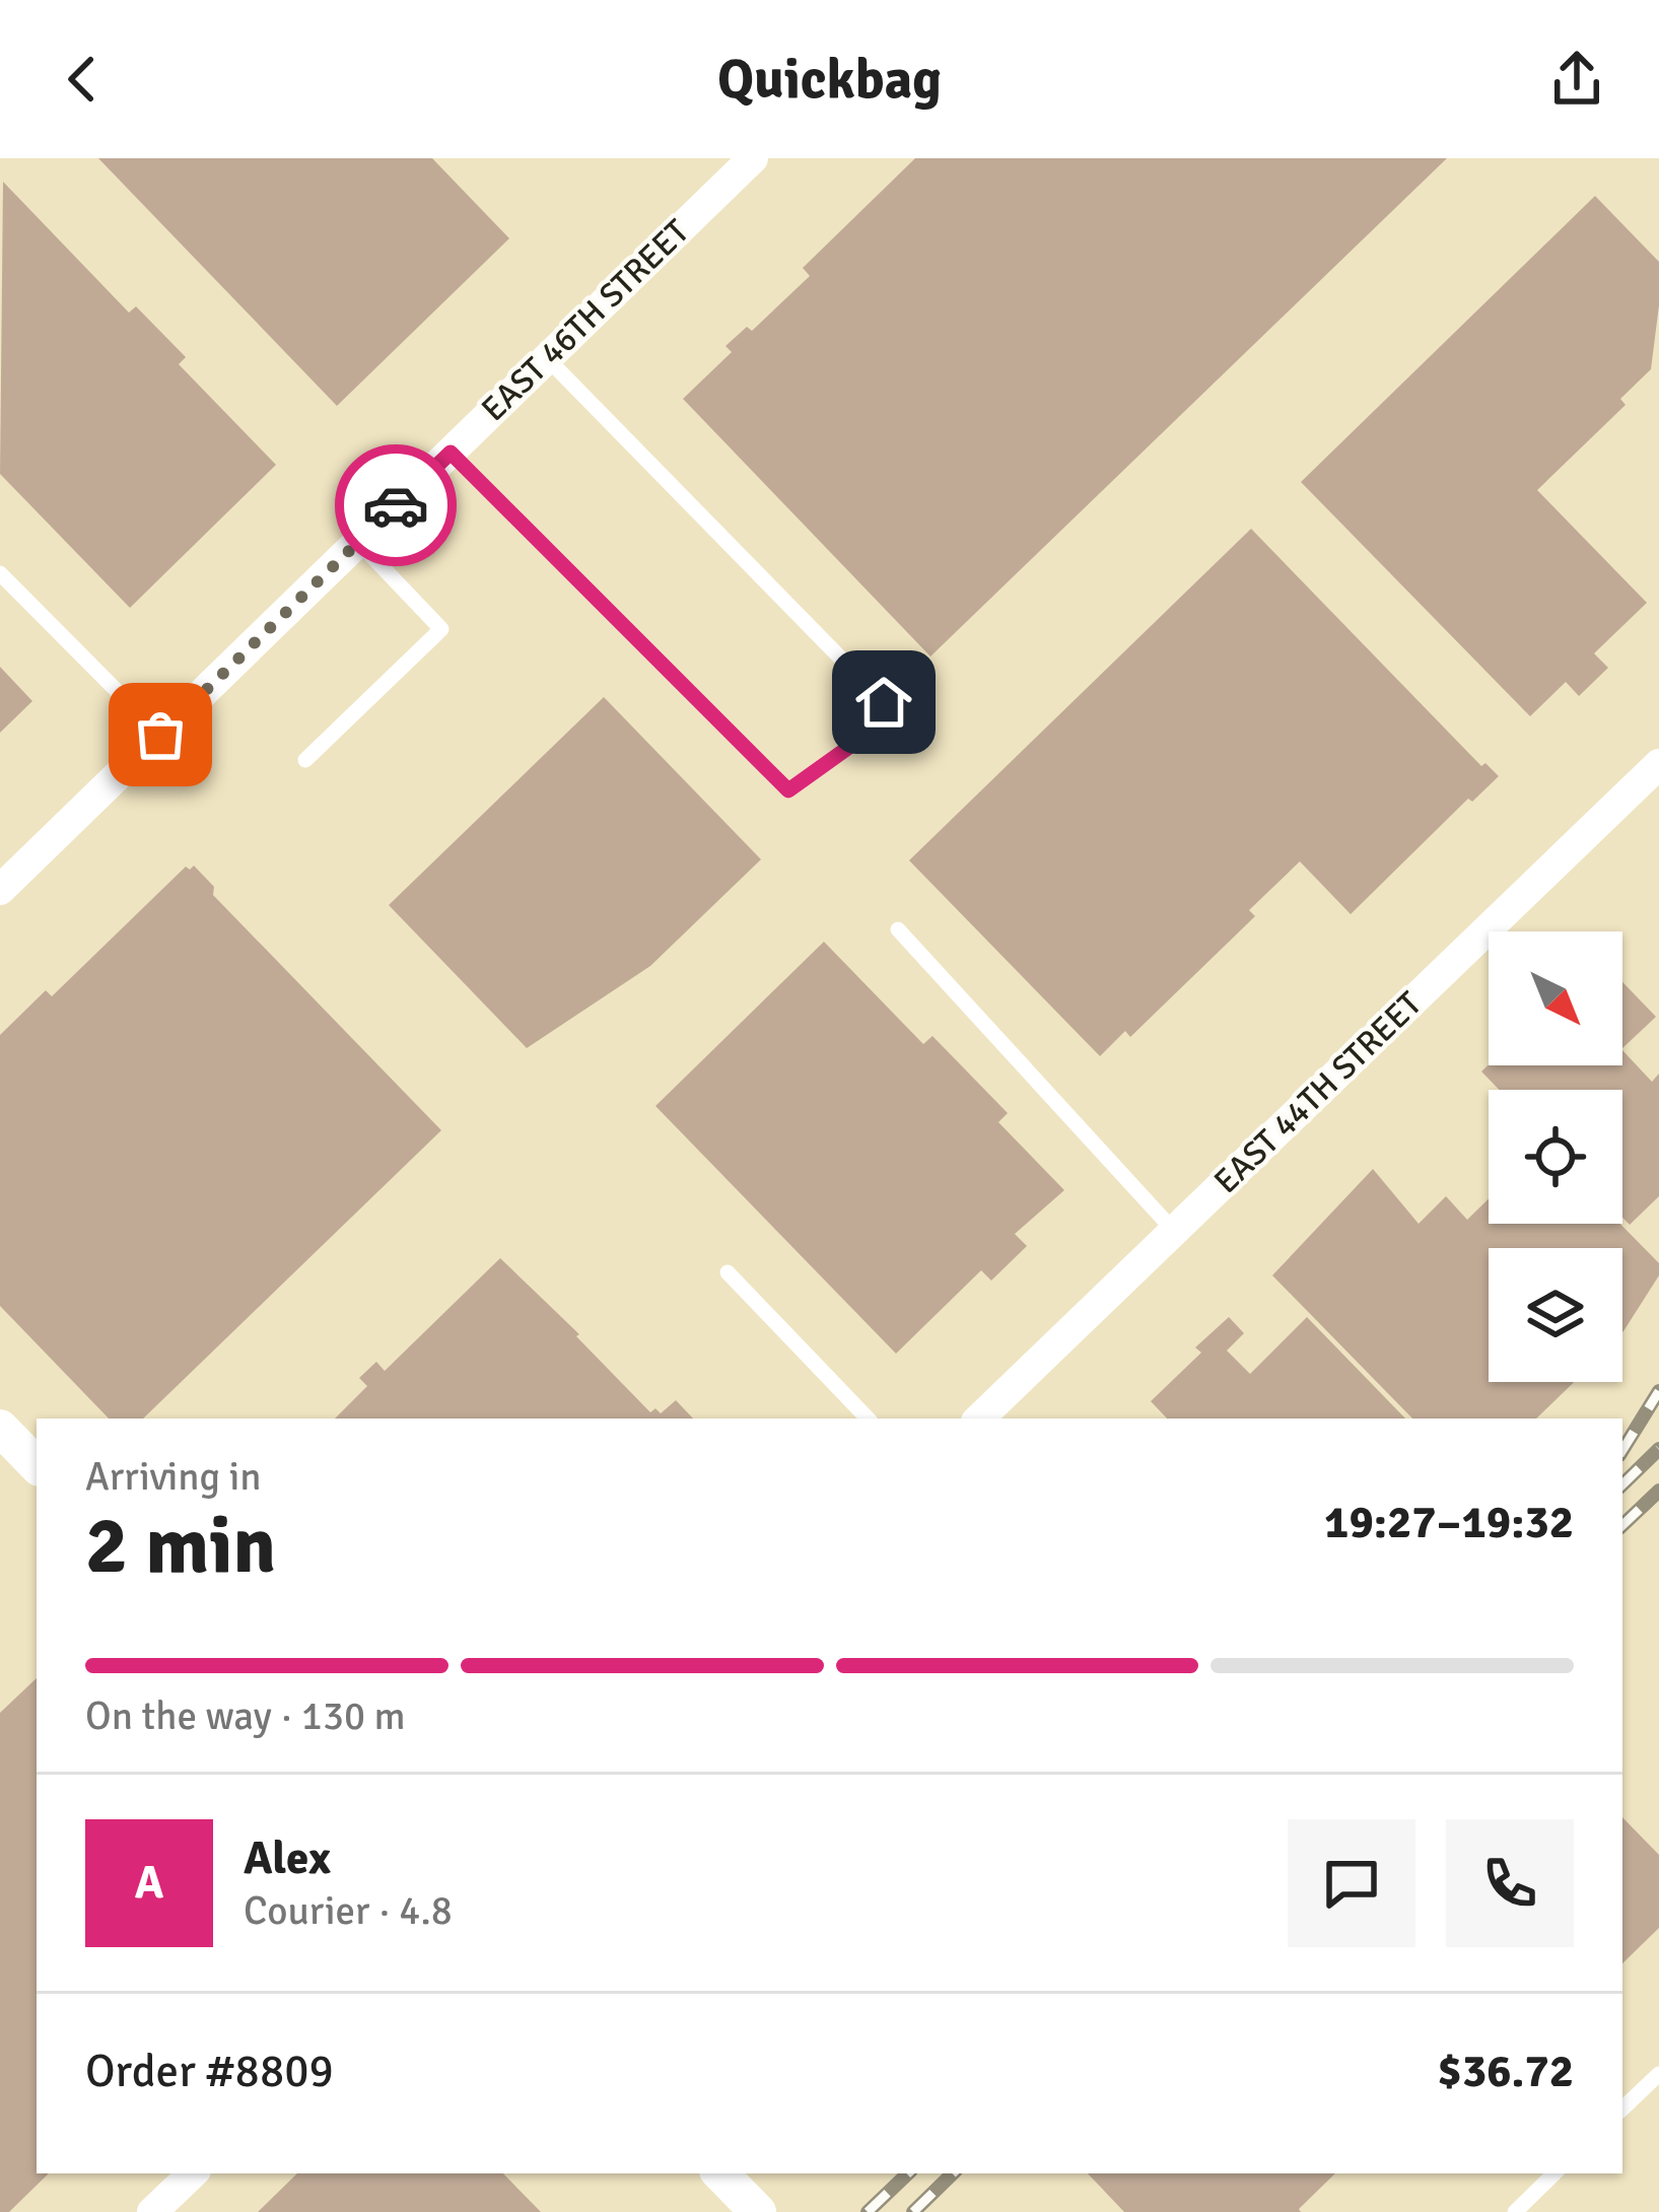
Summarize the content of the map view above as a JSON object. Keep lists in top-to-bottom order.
{
  "streets": {
    "street": ["EAST 46TH STREET", "EAST 44TH STREET"]
  },
  "north": "bottom right",
  "page": {
    "header": "Quickbag",
    "heading": ["2 min", "Arriving in", "19:27–19:32"],
    "panel": [
      "Alex",
      "Courier · 4.8",
      "Order #8809",
      "$36.72"
    ],
    "bar": "On the way · 130 m",
    "round": "A"
  }
}
